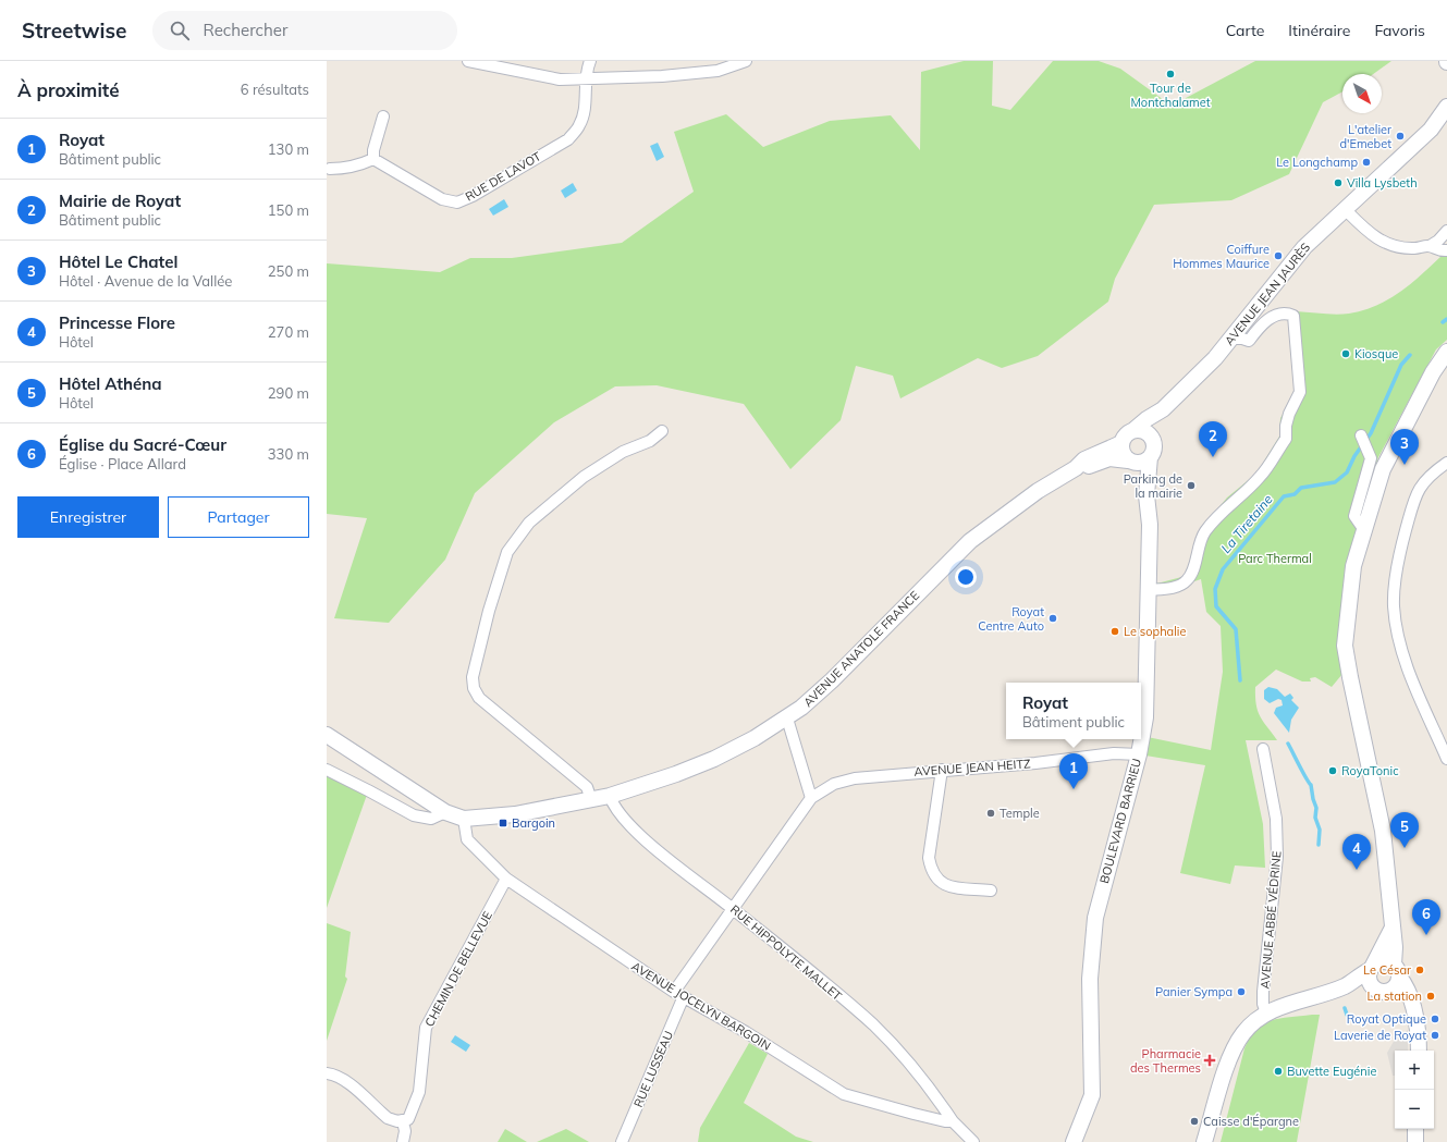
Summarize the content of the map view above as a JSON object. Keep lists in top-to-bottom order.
{
  "streets": {
    "main road": ["AVENUE JEAN JAURÈS", "AVENUE ANATOLE FRANCE", "BOULEVARD BARRIEU"],
    "street": [
      "RUE DE LAVOT",
      "AVENUE JEAN HEITZ",
      "AVENUE ABBÉ VÉDRINE",
      "RUE HIPPOLYTE MALLET",
      "CHEMIN DE BELLEVUE",
      "AVENUE JOCELYN BARGOIN",
      "RUE LUSSEAU"
    ]
  },
  "crossings": [
    ["AVENUE JEAN JAURÈS", "AVENUE ANATOLE FRANCE"],
    ["AVENUE JEAN JAURÈS", "BOULEVARD BARRIEU"],
    ["AVENUE ANATOLE FRANCE", "BOULEVARD BARRIEU"],
    ["AVENUE ANATOLE FRANCE", "RUE HIPPOLYTE MALLET"],
    ["AVENUE ANATOLE FRANCE", "AVENUE JOCELYN BARGOIN"],
    ["AVENUE JEAN HEITZ", "BOULEVARD BARRIEU"],
    ["AVENUE JEAN HEITZ", "RUE HIPPOLYTE MALLET"],
    ["AVENUE JEAN HEITZ", "AVENUE JOCELYN BARGOIN"],
    ["AVENUE JEAN HEITZ", "RUE LUSSEAU"],
    ["RUE HIPPOLYTE MALLET", "AVENUE JOCELYN BARGOIN"],
    ["CHEMIN DE BELLEVUE", "AVENUE JOCELYN BARGOIN"],
    ["AVENUE JOCELYN BARGOIN", "RUE LUSSEAU"]
  ],
  "water": ["La Tiretaine"],
  "parks": ["Parc Thermal"],
  "places": {
    "other": [
      "Tour de Montchalamet",
      "L'atelier d'Emebet",
      "Le Longchamp",
      "Villa Lysbeth",
      "Coiffure Hommes Maurice",
      "Kiosque",
      "Parking de la mairie",
      "Royat Centre Auto",
      "Le sophalie",
      "RoyaTonic",
      "Temple",
      "Le César",
      "Panier Sympa",
      "La station",
      "Royat Optique",
      "Laverie de Royat",
      "Buvette Eugénie",
      "Caisse d'Épargne"
    ],
    "transit": ["Bargoin"],
    "health": ["Pharmacie des Thermes"]
  },
  "north": "bottom right",
  "page": {
    "header": "Streetwise",
    "search": "Rechercher",
    "nav": ["Carte", "Itinéraire", "Favoris"],
    "heading": ["À proximité", "6 résultats"],
    "list": [
      {
        "mark": "1",
        "name": "Royat",
        "note": "Bâtiment public",
        "value": "130 m"
      },
      {
        "mark": "2",
        "name": "Mairie de Royat",
        "note": "Bâtiment public",
        "value": "150 m"
      },
      {
        "mark": "3",
        "name": "Hôtel Le Chatel",
        "note": "Hôtel · Avenue de la Vallée",
        "value": "250 m"
      },
      {
        "mark": "4",
        "name": "Princesse Flore",
        "note": "Hôtel",
        "value": "270 m"
      },
      {
        "mark": "5",
        "name": "Hôtel Athéna",
        "note": "Hôtel",
        "value": "290 m"
      },
      {
        "mark": "6",
        "name": "Église du Sacré-Cœur",
        "note": "Église · Place Allard",
        "value": "330 m"
      }
    ],
    "pins": [
      "2",
      "3",
      "1",
      "5",
      "4",
      "6"
    ],
    "buttons": ["Enregistrer", "Partager"],
    "popup": ["Royat", "Bâtiment public"],
    "map_buttons": ["+", "−"]
  }
}
